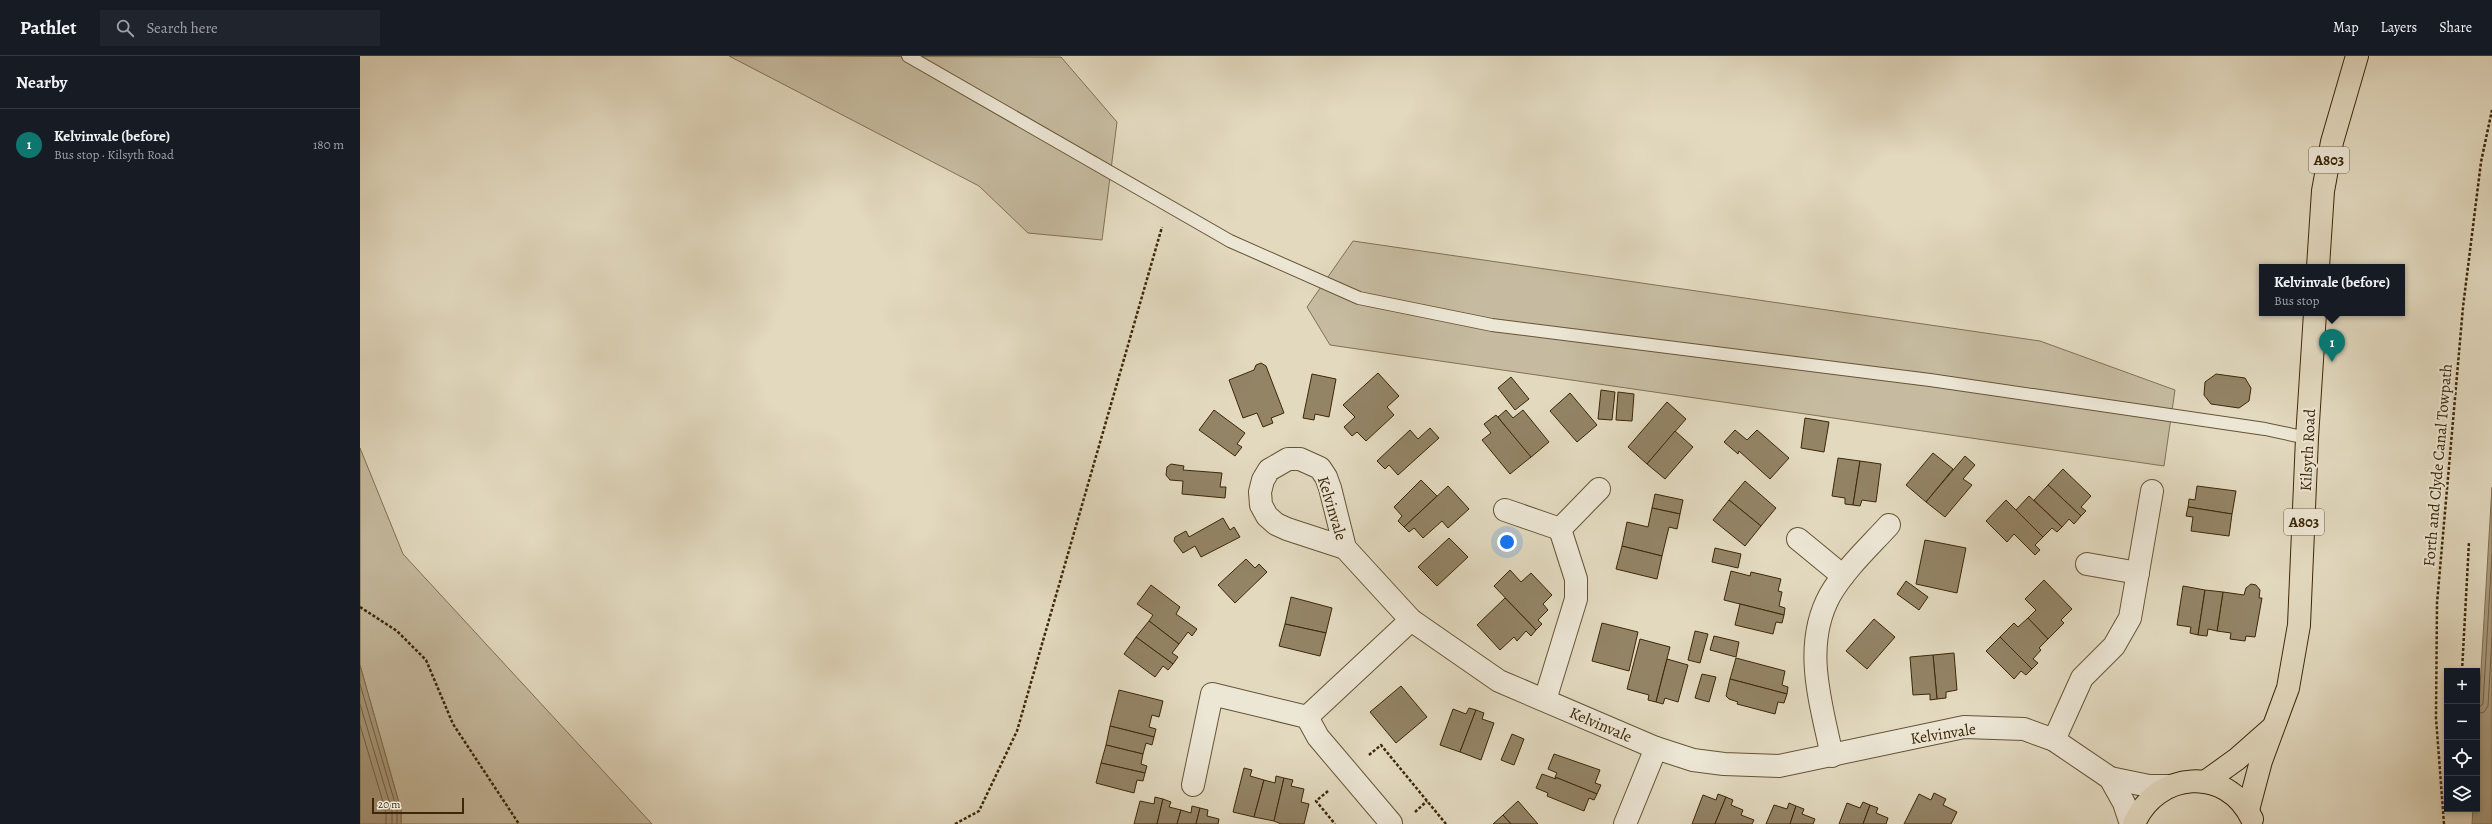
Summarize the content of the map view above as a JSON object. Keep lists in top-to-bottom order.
{
  "streets": {
    "main road": ["A803", "Kilsyth Road"],
    "street": ["Kelvinvale"],
    "path": ["Forth and Clyde Canal Towpath"]
  },
  "scale_bar": "20 m",
  "page": {
    "header": "Pathlet",
    "search": "Search here",
    "nav": ["Map", "Layers", "Share"],
    "heading": "Nearby",
    "list": [
      {
        "mark": "1",
        "name": "Kelvinvale (before)",
        "note": "Bus stop · Kilsyth Road",
        "value": "180 m"
      }
    ],
    "popup": ["Kelvinvale (before)", "Bus stop"],
    "pins": "1",
    "map_buttons": ["+", "−"],
    "scale": "20 m"
  }
}
